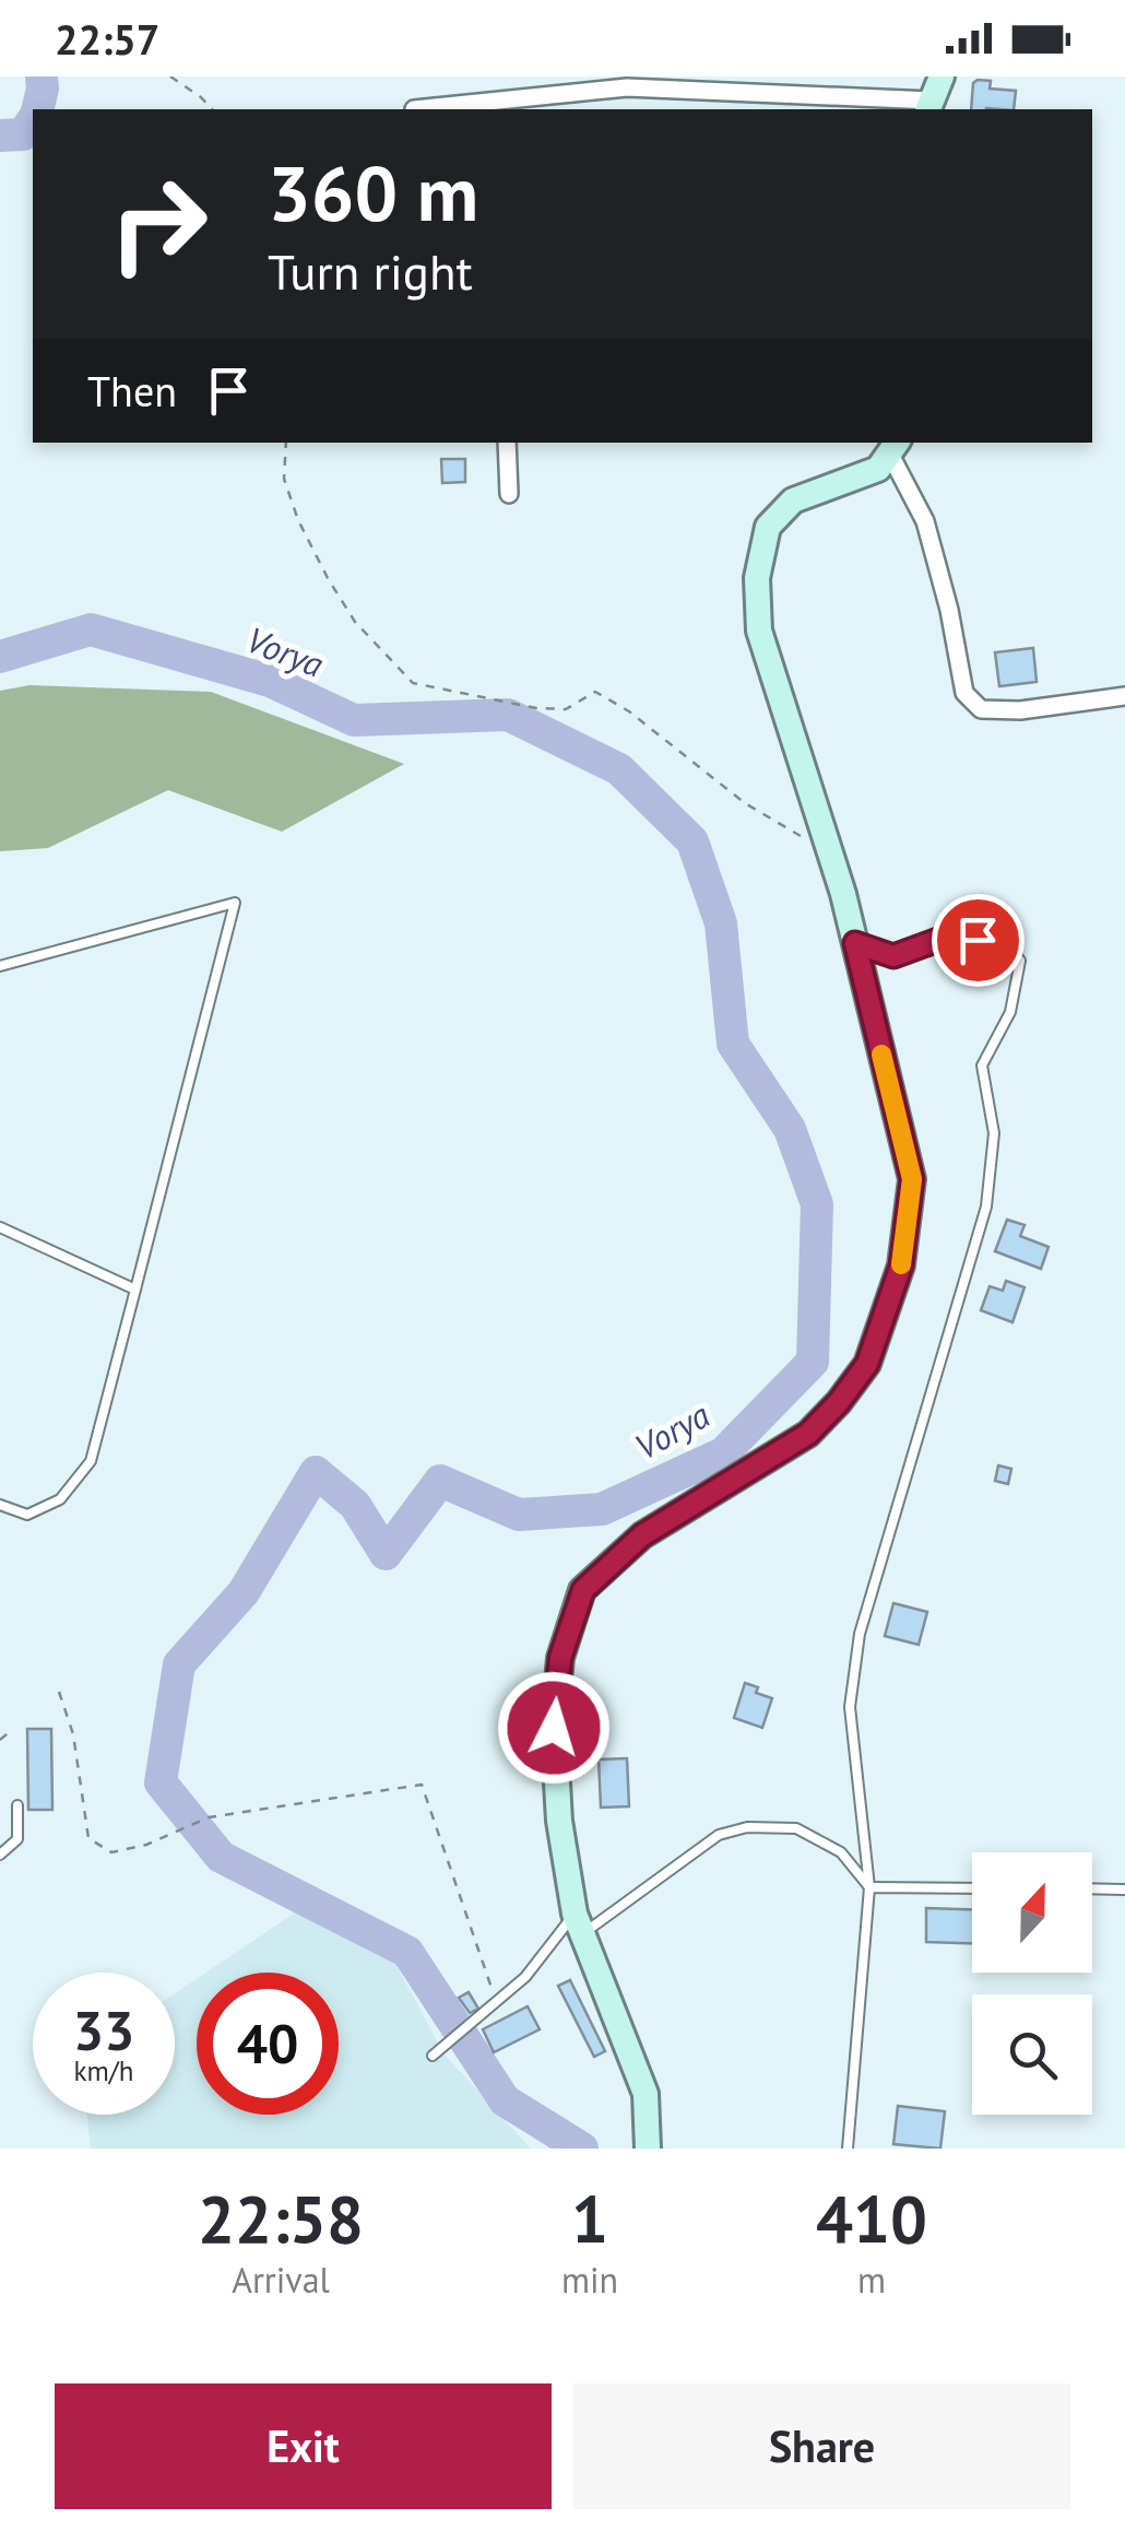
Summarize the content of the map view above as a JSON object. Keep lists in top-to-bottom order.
{
  "water": ["Vorya"],
  "north": "top",
  "page": {
    "status": "22:57",
    "turn": ["360 m", "Turn right"],
    "then": "Then",
    "speed": "33 km/h",
    "limit": "40",
    "eta": [
      "22:58",
      "Arrival",
      "1",
      "min",
      "410",
      "m"
    ],
    "buttons": ["Exit", "Share"]
  }
}
